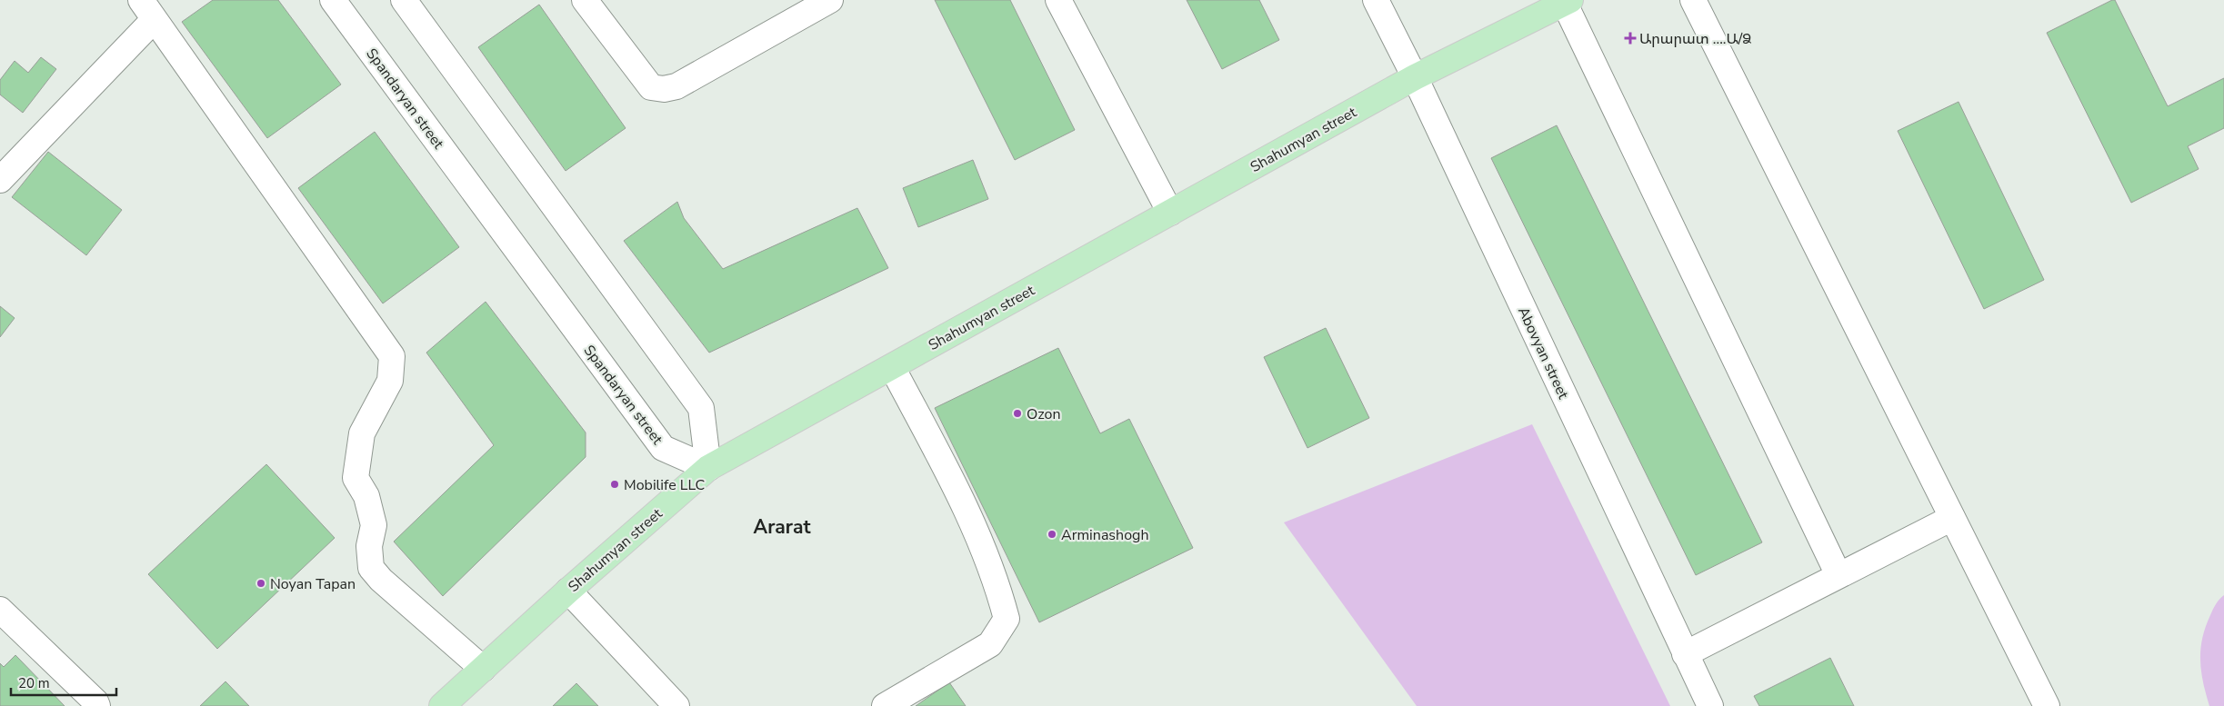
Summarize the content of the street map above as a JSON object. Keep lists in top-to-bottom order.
{
  "streets": {
    "main road": ["Shahumyan street"],
    "street": ["Spandaryan street", "Abovyan street"]
  },
  "crossings": [
    ["Spandaryan street", "Shahumyan street"],
    ["Shahumyan street", "Abovyan street"]
  ],
  "districts": ["Ararat"],
  "places": {
    "health": ["Արարատ ....Ա/Ձ"],
    "other": [
      "Ozon",
      "Mobilife LLC",
      "Arminashogh",
      "Noyan Tapan"
    ]
  },
  "scale_bar": "20 m"
}
